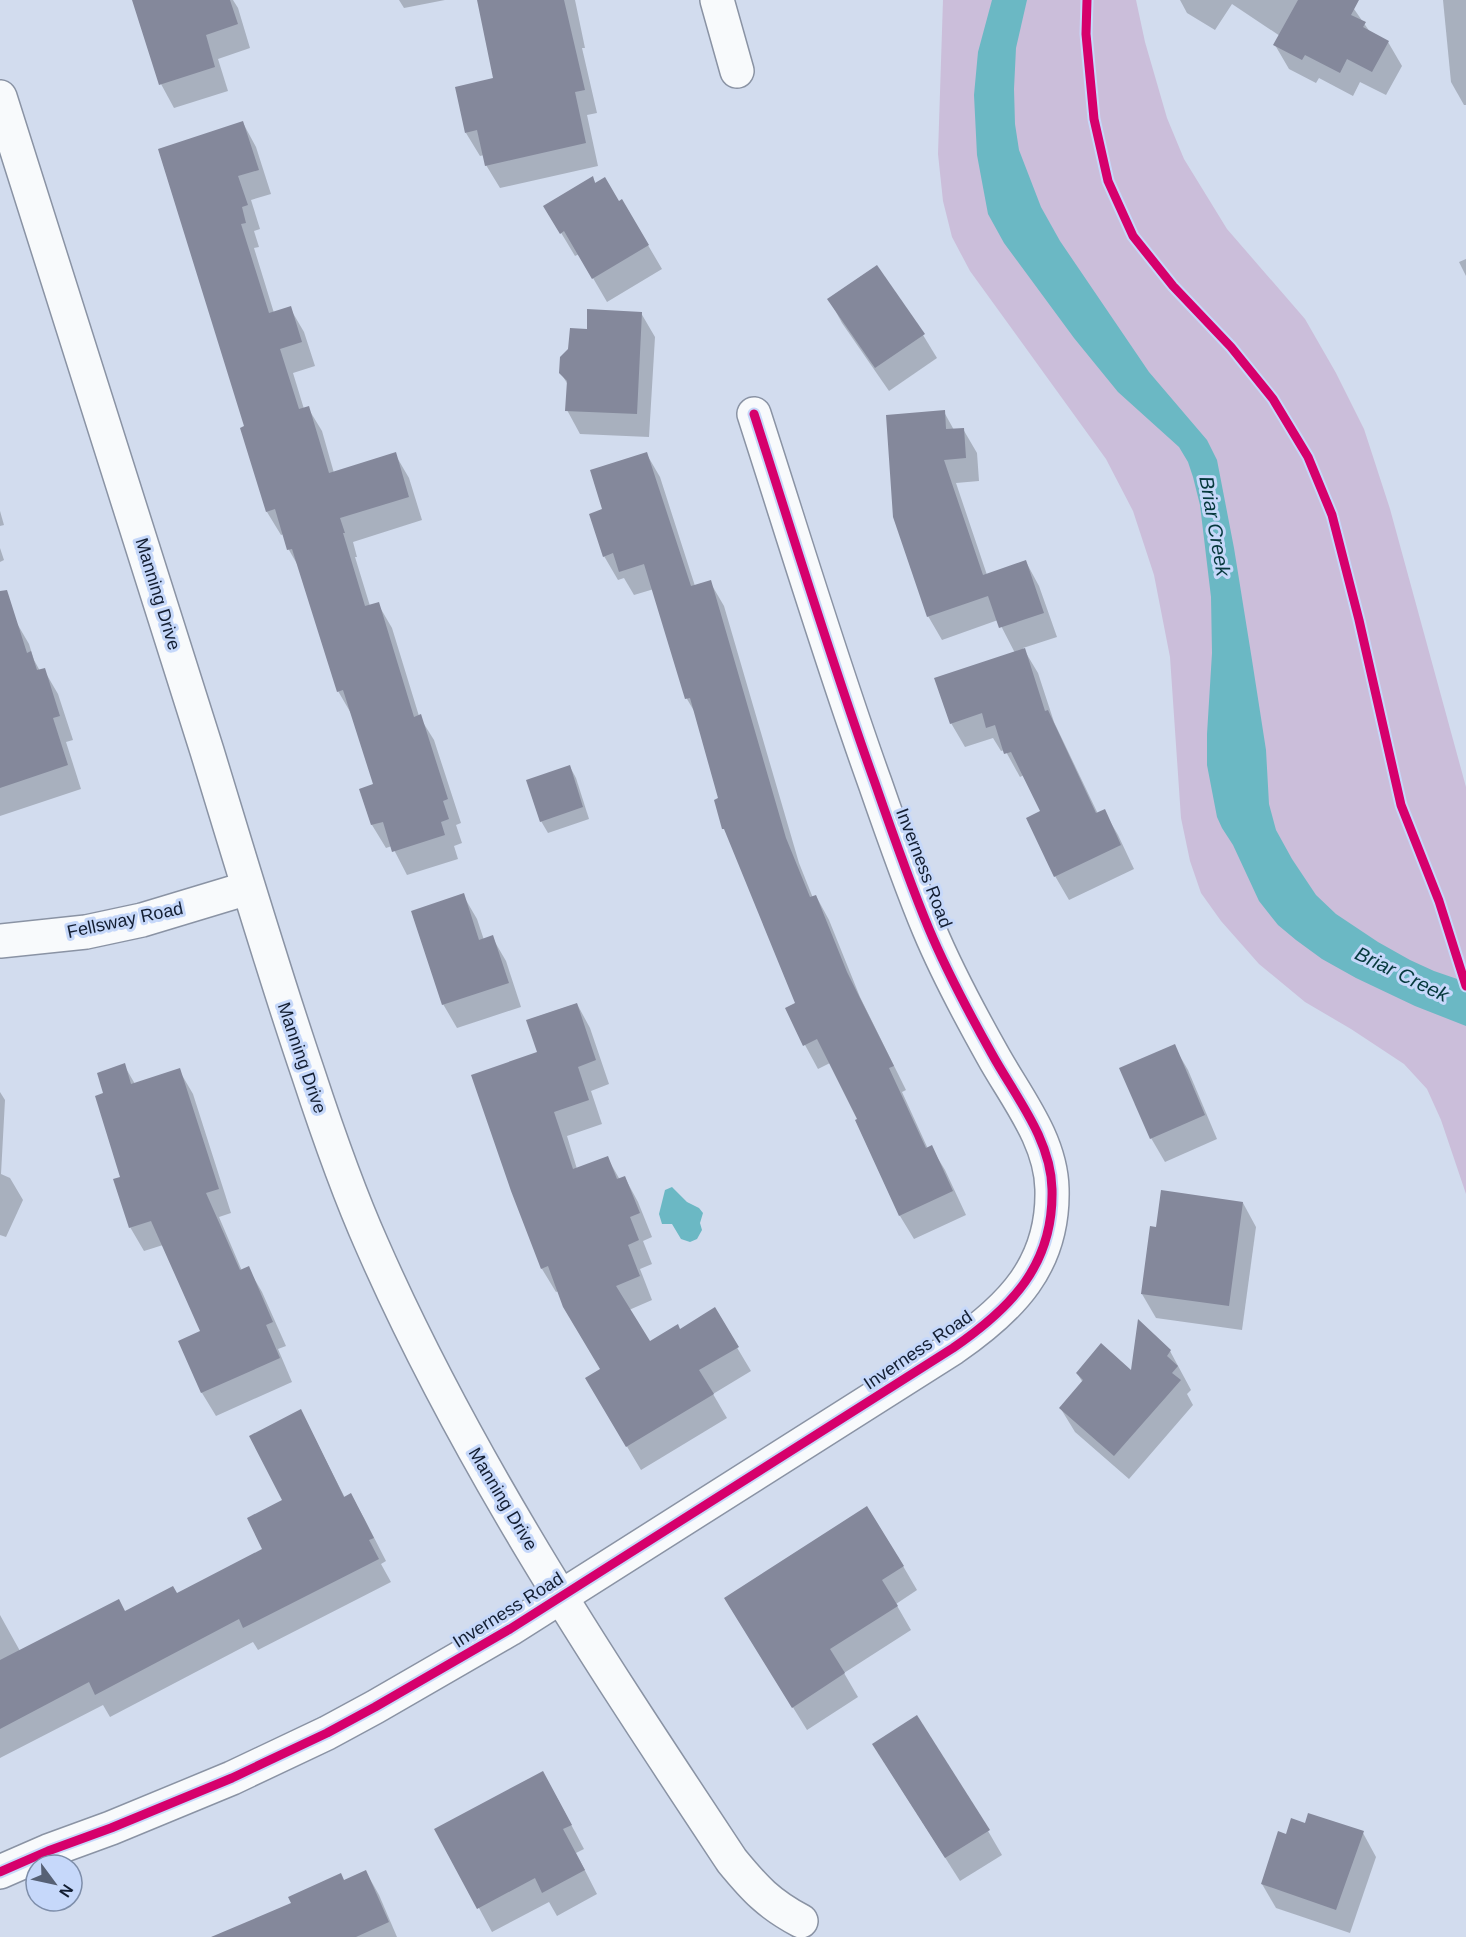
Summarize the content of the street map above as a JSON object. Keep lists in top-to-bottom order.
{
  "streets": {
    "street": ["Manning Drive", "Inverness Road", "Fellsway Road"]
  },
  "crossings": [
    ["Manning Drive", "Inverness Road"],
    ["Manning Drive", "Fellsway Road"]
  ],
  "water": ["Briar Creek"],
  "north": "bottom right"
}
